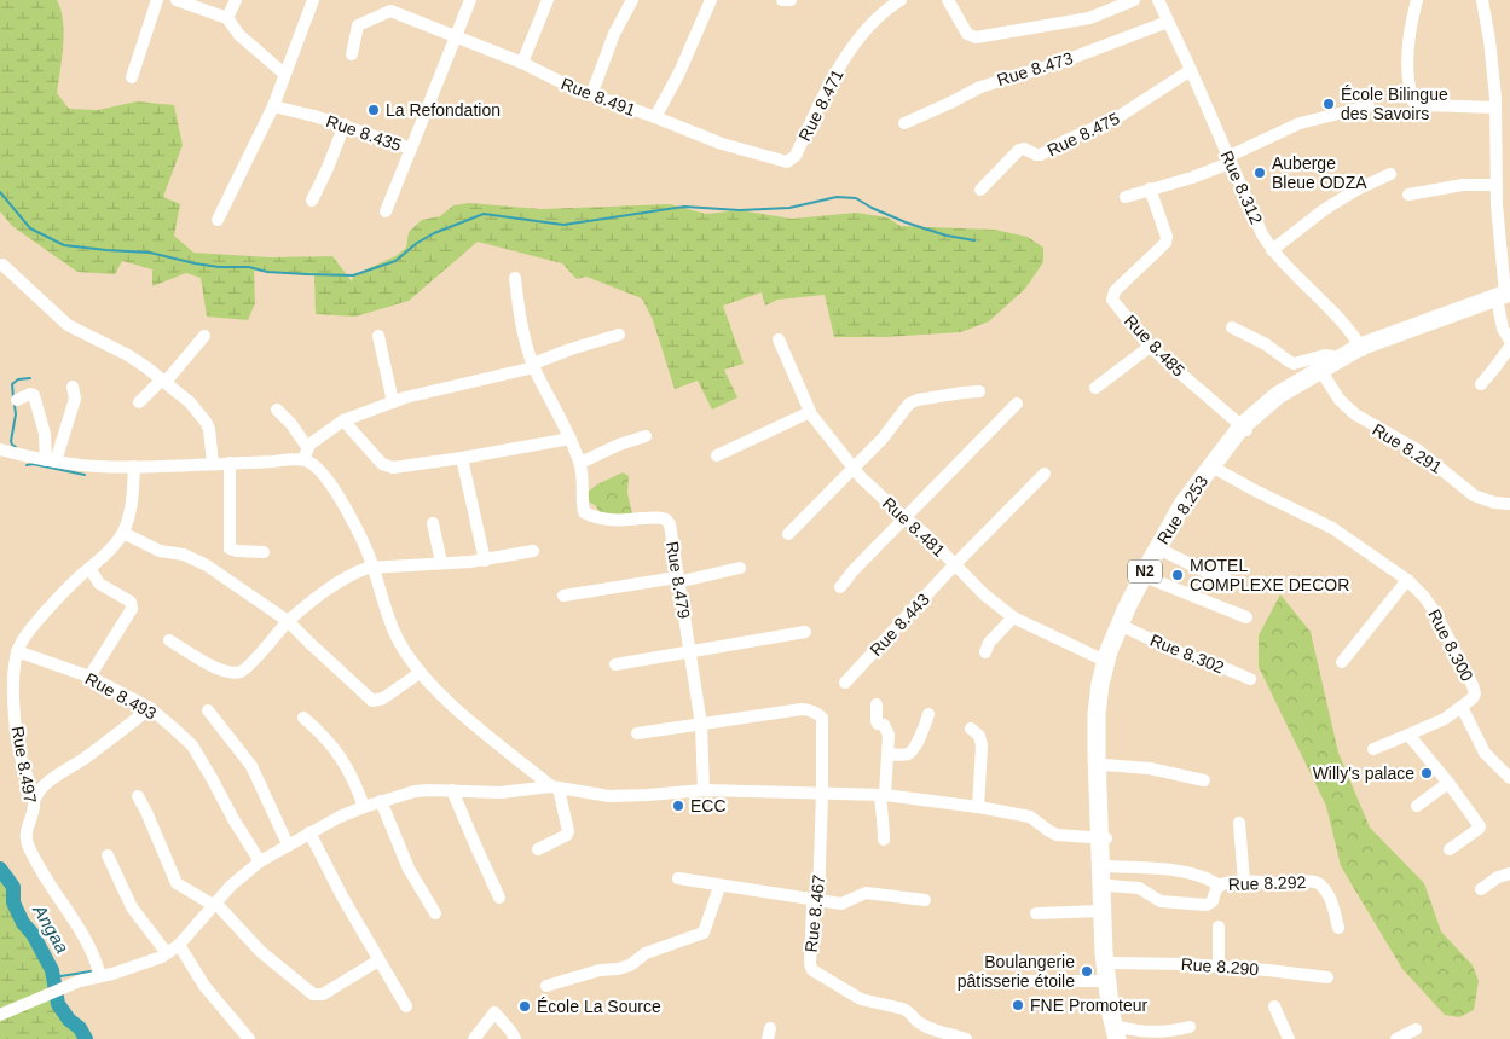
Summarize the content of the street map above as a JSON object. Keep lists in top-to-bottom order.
{
  "streets": {
    "highway": ["Rue 8.253", "N2"],
    "street": [
      "Rue 8.473",
      "Rue 8.491",
      "Rue 8.471",
      "Rue 8.435",
      "Rue 8.475",
      "Rue 8.312",
      "Rue 8.485",
      "Rue 8.291",
      "Rue 8.481",
      "Rue 8.479",
      "Rue 8.443",
      "Rue 8.300",
      "Rue 8.302",
      "Rue 8.493",
      "Rue 8.497",
      "Rue 8.292",
      "Rue 8.467",
      "Rue 8.290"
    ]
  },
  "crossings": [
    ["Rue 8.473", "Rue 8.312"],
    ["Rue 8.491", "Rue 8.471"],
    ["Rue 8.491", "Rue 8.435"],
    ["Rue 8.475", "Rue 8.312"],
    ["Rue 8.312", "Rue 8.253"],
    ["Rue 8.485", "Rue 8.253"],
    ["Rue 8.291", "Rue 8.253"],
    ["Rue 8.253", "Rue 8.481"],
    ["Rue 8.253", "Rue 8.300"],
    ["Rue 8.253", "Rue 8.302"],
    ["Rue 8.253", "Rue 8.292"],
    ["Rue 8.253", "Rue 8.290"],
    ["Rue 8.481", "Rue 8.443"],
    ["Rue 8.479", "Rue 8.467"],
    ["Rue 8.493", "Rue 8.497"]
  ],
  "water": ["Angaa"],
  "places": [
    "École Bilingue des Savoirs",
    "La Refondation",
    "Auberge Bleue ODZA",
    "MOTEL COMPLEXE DECOR",
    "Willy's palace",
    "ECC",
    "Boulangerie pâtisserie étoile",
    "FNE Promoteur",
    "École La Source"
  ]
}
